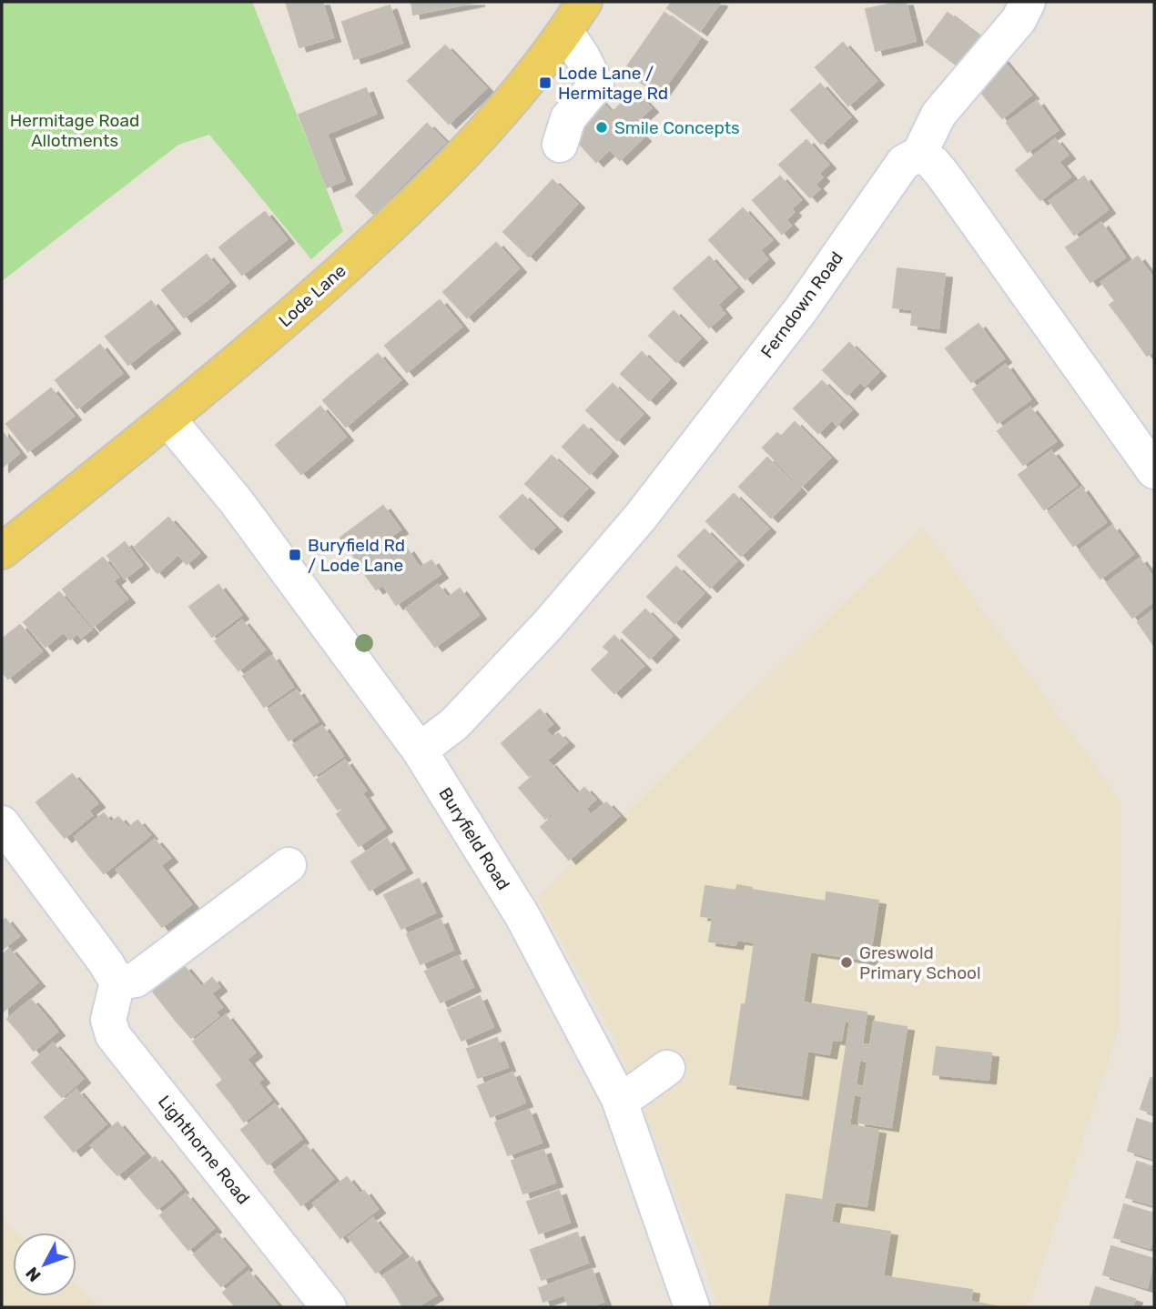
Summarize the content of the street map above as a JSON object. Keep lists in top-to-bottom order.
{
  "streets": {
    "main road": ["Lode Lane"],
    "street": ["Ferndown Road", "Buryfield Road", "Lighthorne Road"]
  },
  "crossings": [
    ["Lode Lane", "Buryfield Road"],
    ["Ferndown Road", "Buryfield Road"]
  ],
  "parks": ["Hermitage Road Allotments"],
  "places": {
    "transit": ["Lode Lane / Hermitage Rd", "Buryfield Rd / Lode Lane"],
    "other": ["Smile Concepts", "Greswold Primary School"]
  },
  "north": "bottom left"
}
